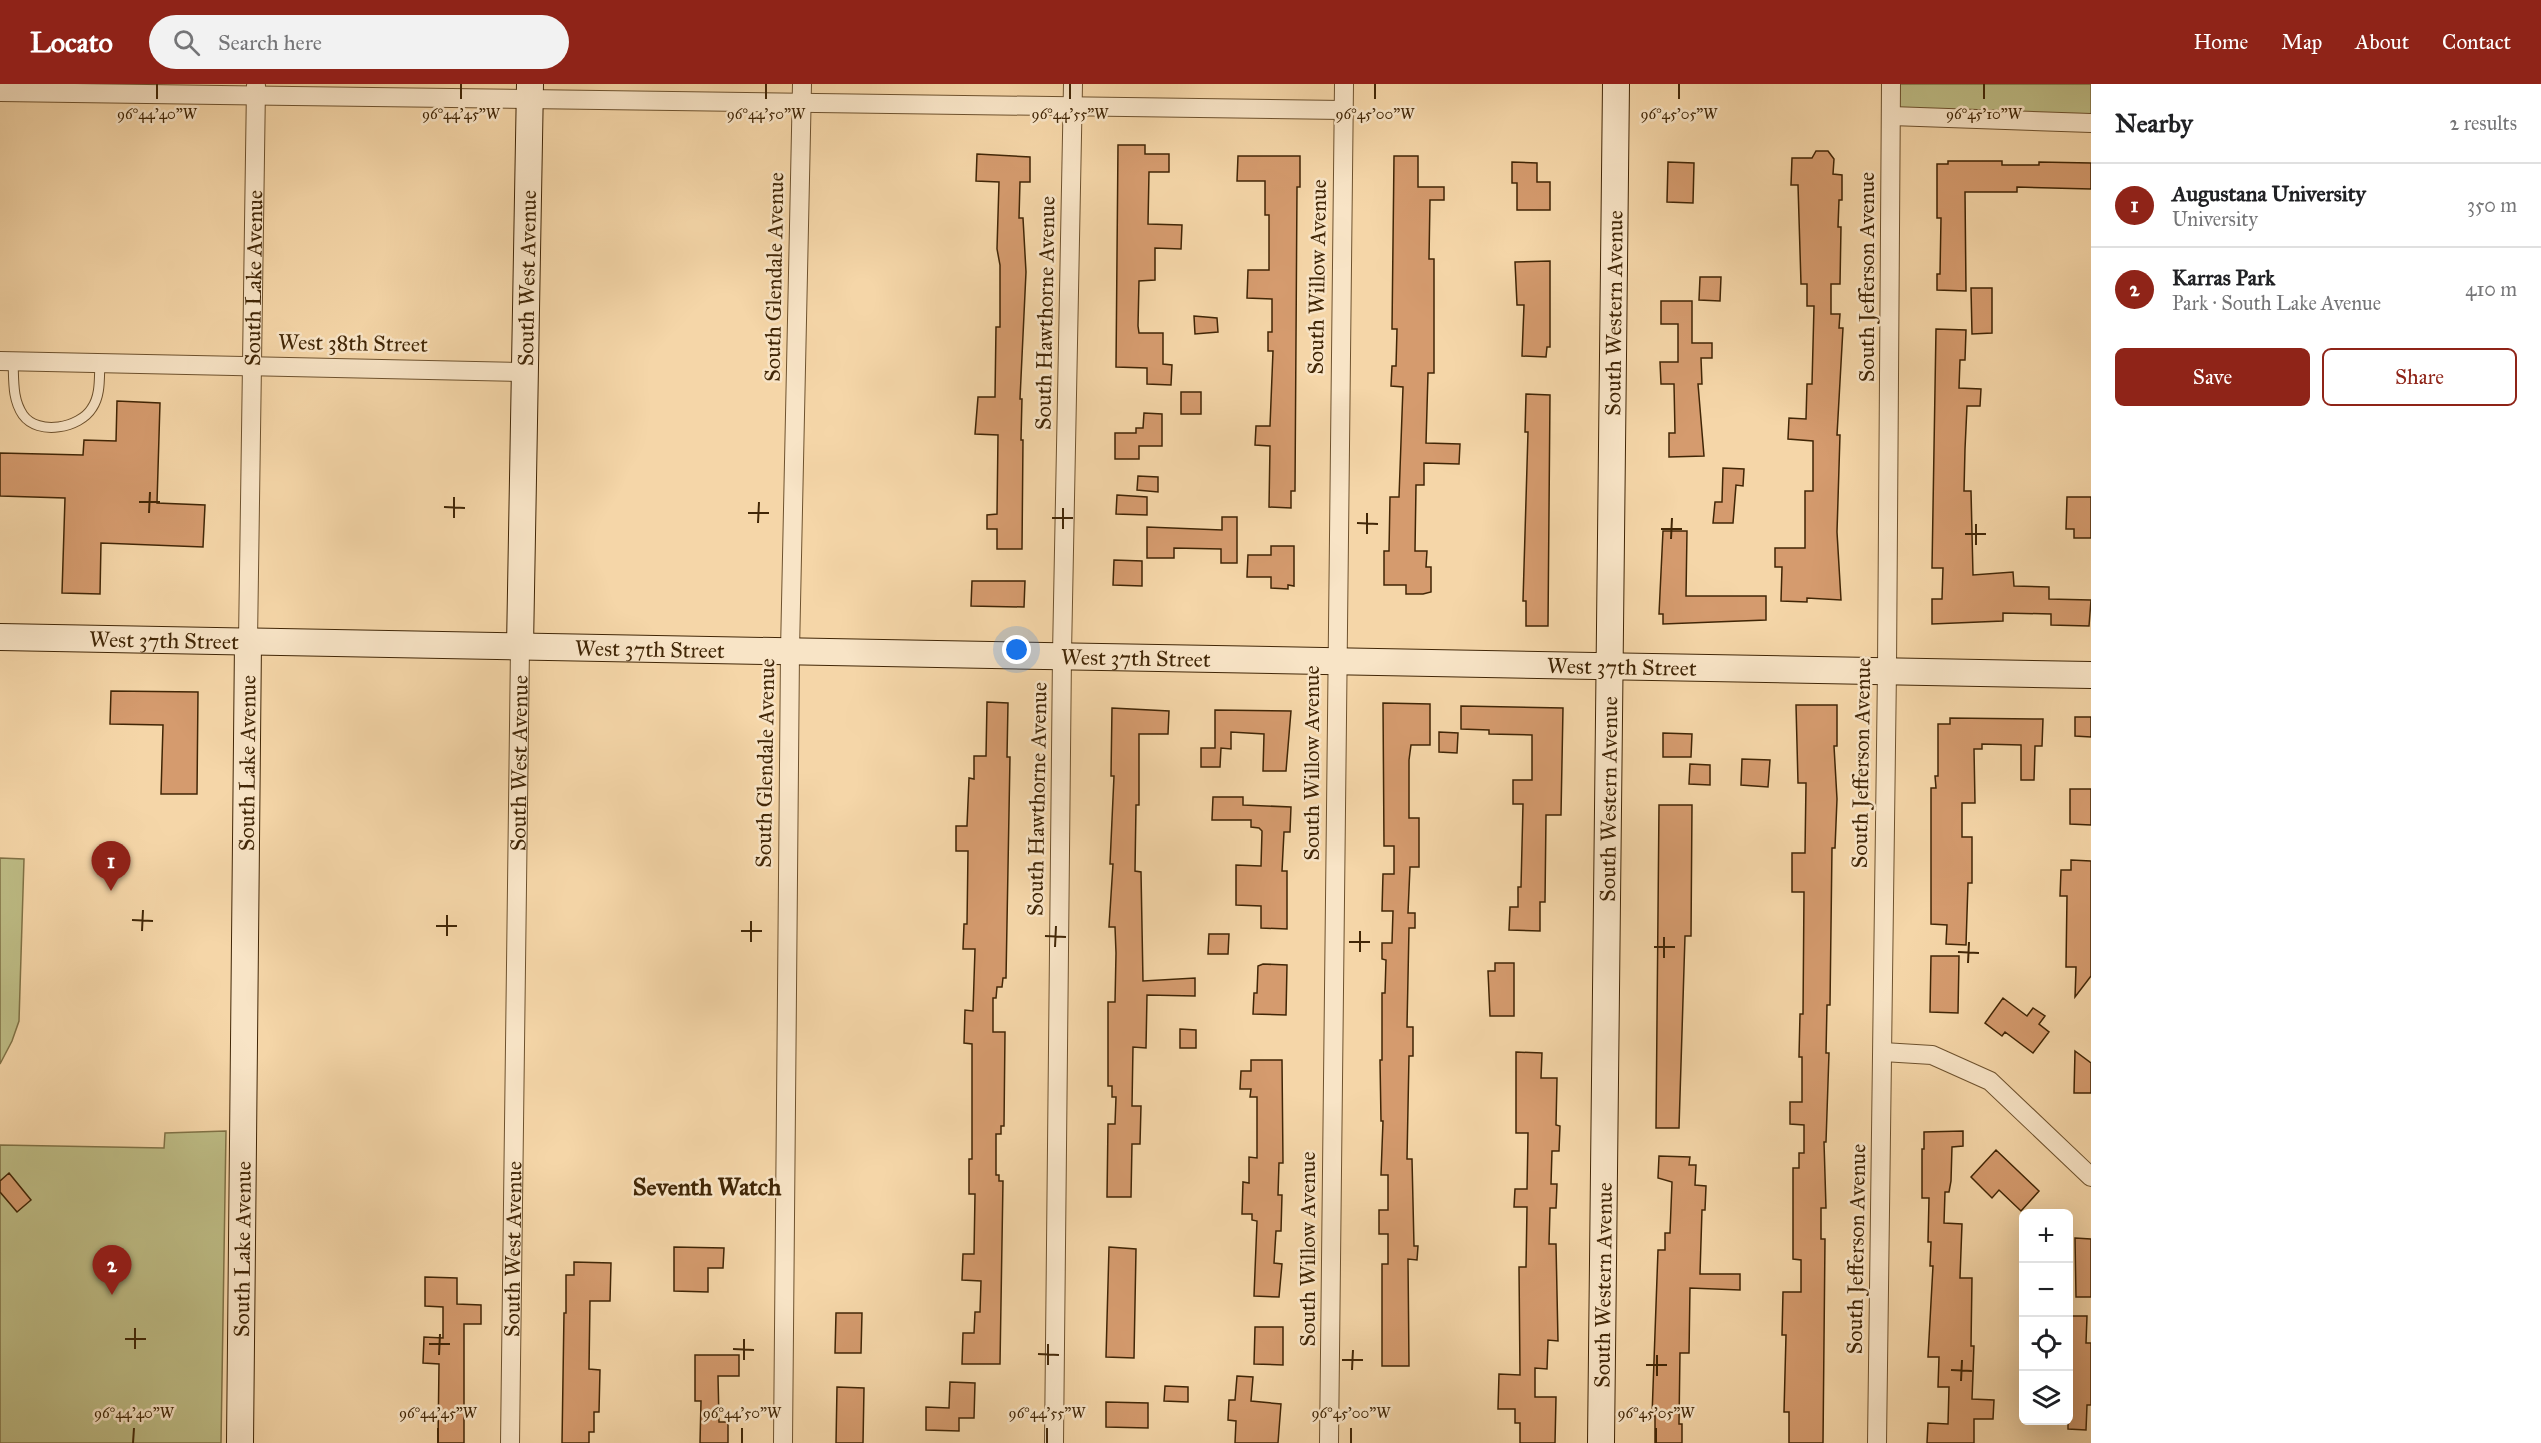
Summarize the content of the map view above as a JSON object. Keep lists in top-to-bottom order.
{
  "streets": {
    "street": [
      "South Glendale Avenue",
      "South Willow Avenue",
      "South Jefferson Avenue",
      "South Lake Avenue",
      "South West Avenue",
      "South Hawthorne Avenue",
      "South Western Avenue",
      "West 38th Street",
      "West 37th Street"
    ]
  },
  "crossings": [
    ["South Glendale Avenue", "West 37th Street"],
    ["South Willow Avenue", "West 37th Street"],
    ["South Jefferson Avenue", "West 37th Street"],
    ["South Lake Avenue", "West 38th Street"],
    ["South Lake Avenue", "West 37th Street"],
    ["South West Avenue", "West 38th Street"],
    ["South West Avenue", "West 37th Street"],
    ["South Hawthorne Avenue", "West 37th Street"],
    ["South Western Avenue", "West 37th Street"]
  ],
  "districts": ["Seventh Watch"],
  "page": {
    "header": "Locato",
    "search": "Search here",
    "nav": [
      "Home",
      "Map",
      "About",
      "Contact"
    ],
    "heading": ["Nearby", "2 results"],
    "list": [
      {
        "mark": "1",
        "name": "Augustana University",
        "note": "University",
        "value": "350 m"
      },
      {
        "mark": "2",
        "name": "Karras Park",
        "note": "Park · South Lake Avenue",
        "value": "410 m"
      }
    ],
    "buttons": ["Save", "Share"],
    "pins": ["1", "2"],
    "map_buttons": ["+", "−"]
  },
  "coordinates": [
    "96°44'40\"W",
    "96°44'45\"W",
    "96°44'50\"W",
    "96°44'55\"W",
    "96°45'00\"W",
    "96°45'05\"W",
    "96°45'10\"W"
  ]
}
